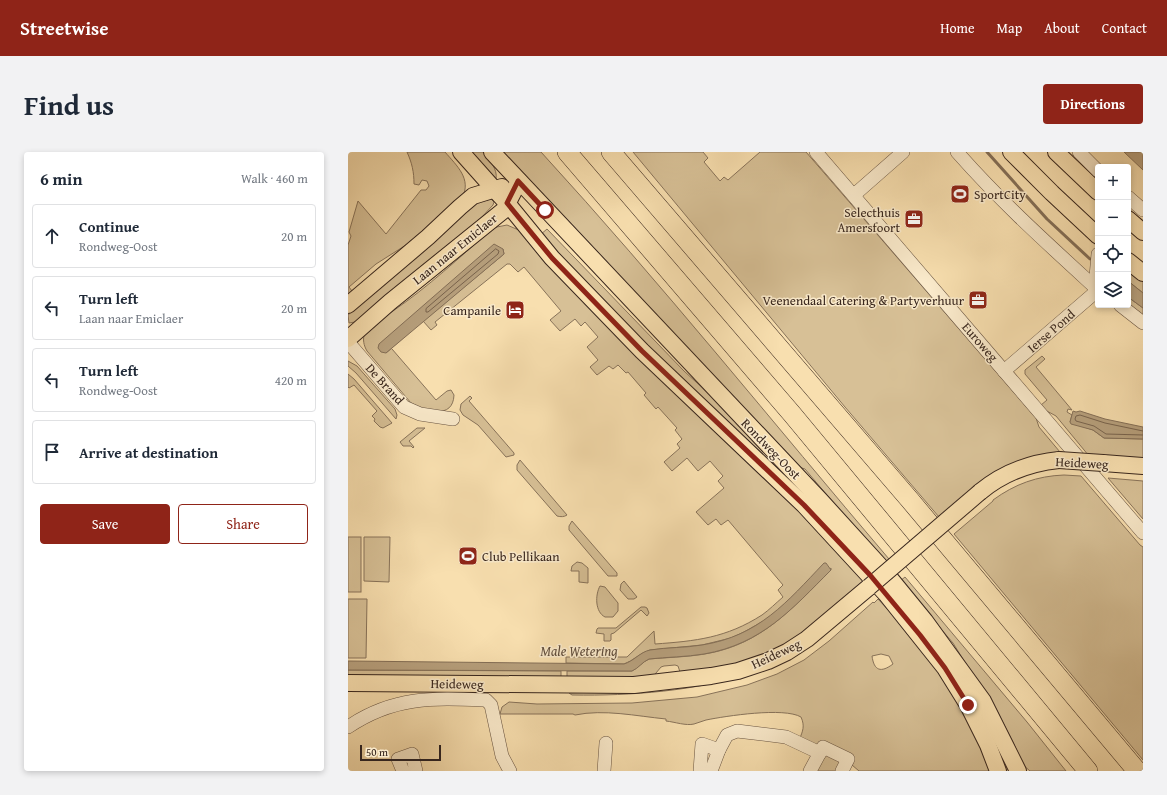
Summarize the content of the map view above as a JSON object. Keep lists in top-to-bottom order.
{
  "streets": {
    "main road": ["Laan naar Emiclaer", "Rondweg-Oost", "Heideweg"],
    "street": ["Ierse Pond", "Euroweg", "De Brand"]
  },
  "crossings": [
    ["Laan naar Emiclaer", "De Brand"],
    ["Laan naar Emiclaer", "Rondweg-Oost"],
    ["Ierse Pond", "Euroweg"]
  ],
  "water": ["Male Wetering"],
  "places": {
    "sports": ["SportCity", "Club Pellikaan"],
    "office": ["Selecthuis Amersfoort", "Veenendaal Catering & Partyverhuur"],
    "hotel": ["Campanile"]
  },
  "scale_bar": "50 m",
  "page": {
    "header": "Streetwise",
    "nav": [
      "Home",
      "Map",
      "About",
      "Contact"
    ],
    "title": "Find us",
    "buttons": [
      "Directions",
      ["Save", "Share"]
    ],
    "heading": ["6 min", "Walk · 460 m"],
    "map_buttons": ["+", "−"],
    "list": [
      ["Continue", "Rondweg-Oost", "20 m"],
      ["Turn left", "Laan naar Emiclaer", "20 m"],
      ["Turn left", "Rondweg-Oost", "420 m"],
      "Arrive at destination"
    ],
    "scale": "50 m"
  }
}
